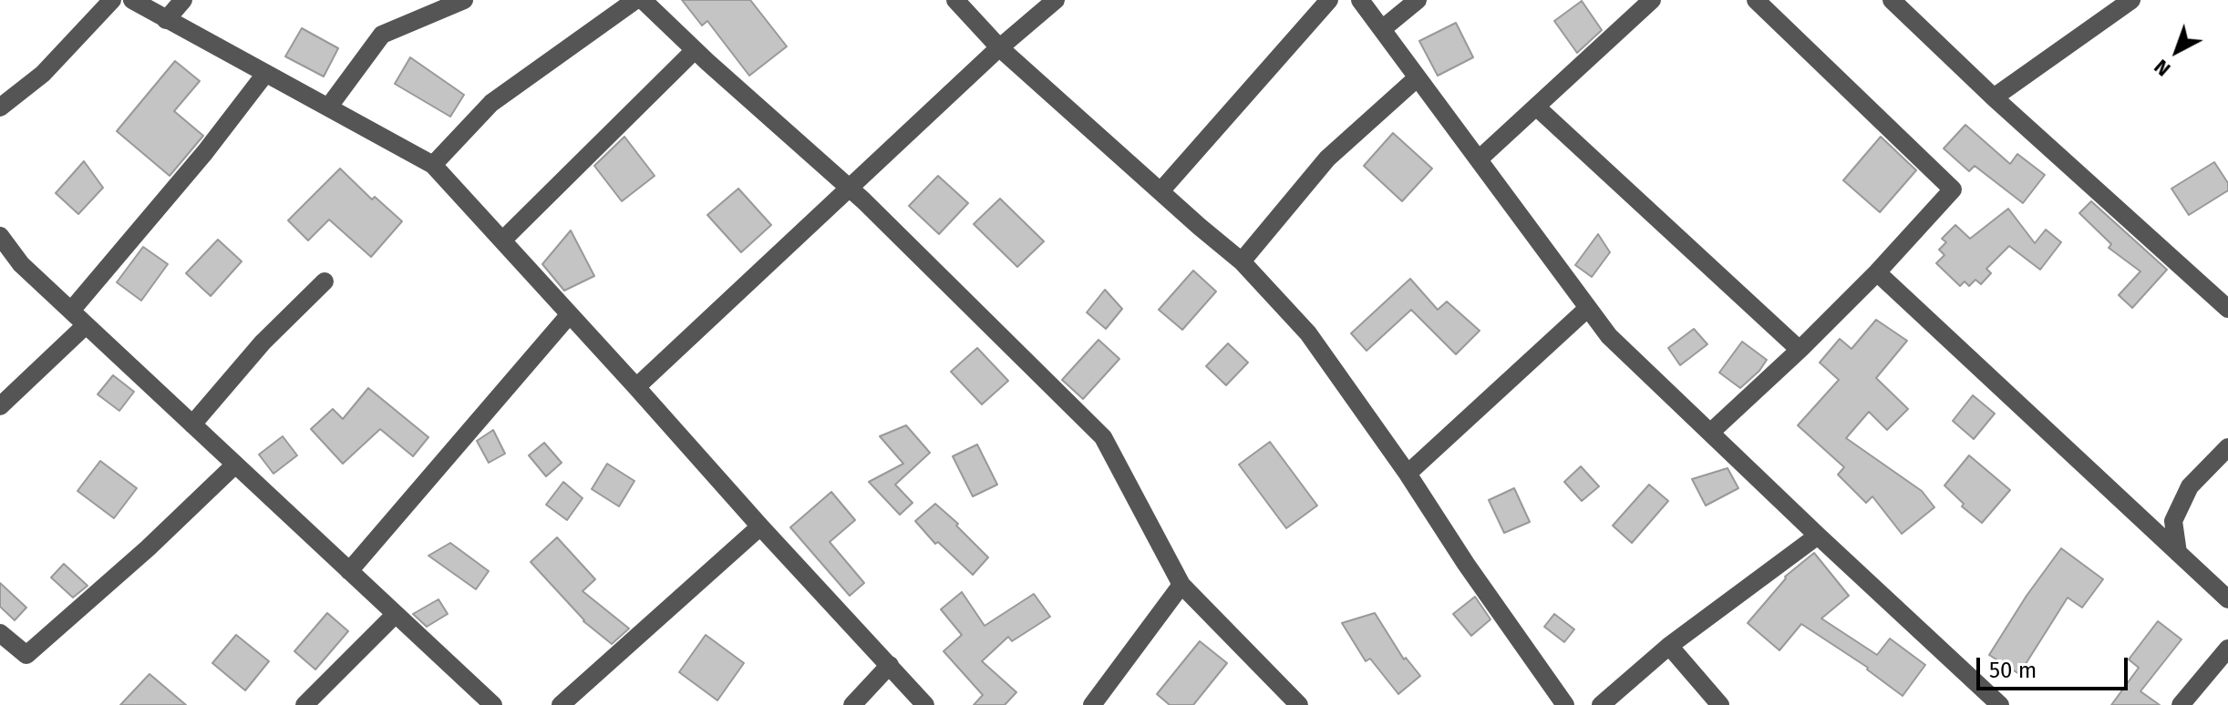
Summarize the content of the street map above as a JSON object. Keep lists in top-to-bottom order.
{
  "scale_bar": "50 m",
  "north": "bottom left"
}
